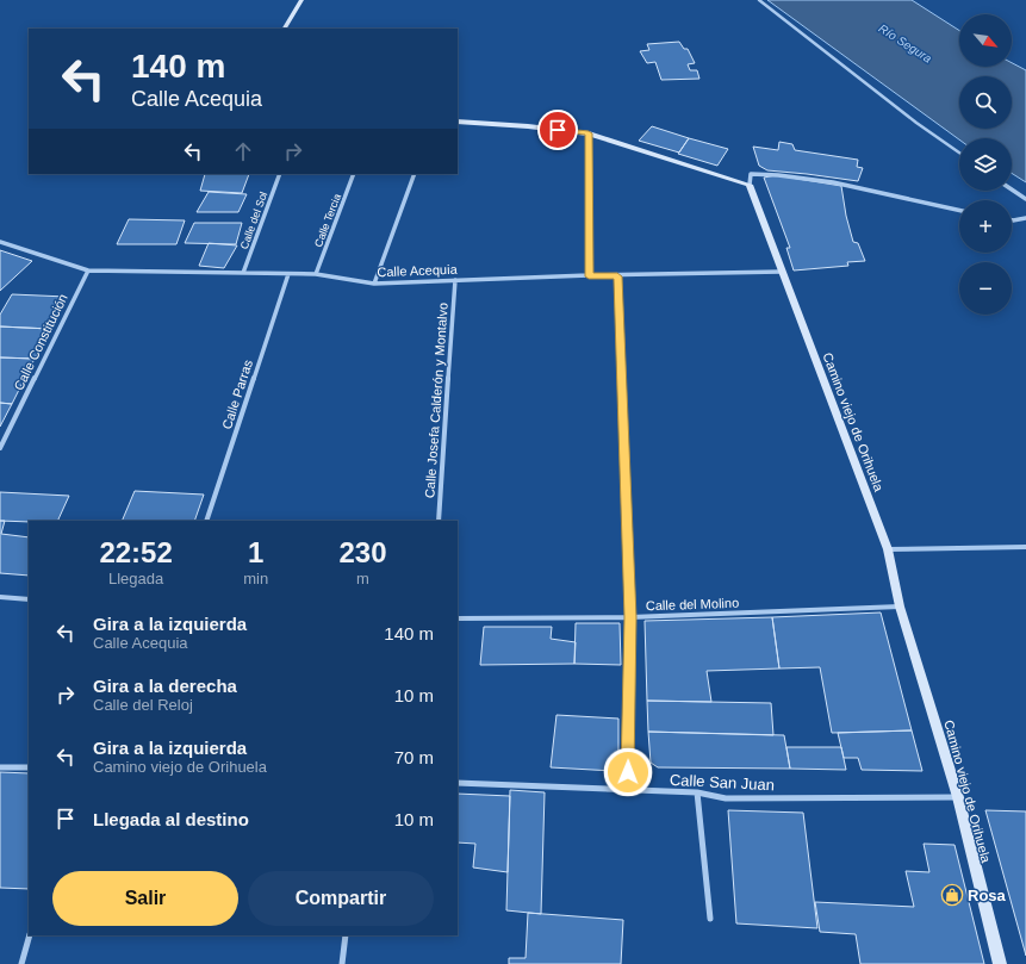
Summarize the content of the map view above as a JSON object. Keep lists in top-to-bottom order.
{
  "streets": {
    "main road": ["Camino viejo de Orihuela"],
    "street": [
      "Calle del Sol",
      "Calle Tercia",
      "Calle Acequia",
      "Calle Constitución",
      "Calle Parras",
      "Calle Josefa Calderón y Montalvo",
      "Calle del Molino",
      "Calle San Juan"
    ]
  },
  "crossings": [
    ["Calle del Sol", "Calle Acequia"],
    ["Calle Tercia", "Calle Acequia"],
    ["Calle Acequia", "Calle Constitución"],
    ["Calle Acequia", "Calle Parras"],
    ["Calle Acequia", "Calle Josefa Calderón y Montalvo"],
    ["Calle Acequia", "Camino viejo de Orihuela"],
    ["Camino viejo de Orihuela", "Calle del Molino"],
    ["Camino viejo de Orihuela", "Calle San Juan"]
  ],
  "water": ["Río Segura"],
  "places": {
    "shop": ["Rosa"]
  },
  "north": "bottom right",
  "page": {
    "map_buttons": ["+", "−"],
    "turn": ["140 m", "Calle Acequia"],
    "eta": [
      "22:52",
      "Llegada",
      "1",
      "min",
      "230",
      "m"
    ],
    "list": [
      {
        "name": "Gira a la izquierda",
        "note": "Calle Acequia",
        "value": "140 m"
      },
      {
        "name": "Gira a la derecha",
        "note": "Calle del Reloj",
        "value": "10 m"
      },
      {
        "name": "Gira a la izquierda",
        "note": "Camino viejo de Orihuela",
        "value": "70 m"
      },
      {
        "name": "Llegada al destino",
        "value": "10 m"
      }
    ],
    "buttons": ["Salir", "Compartir"]
  }
}
